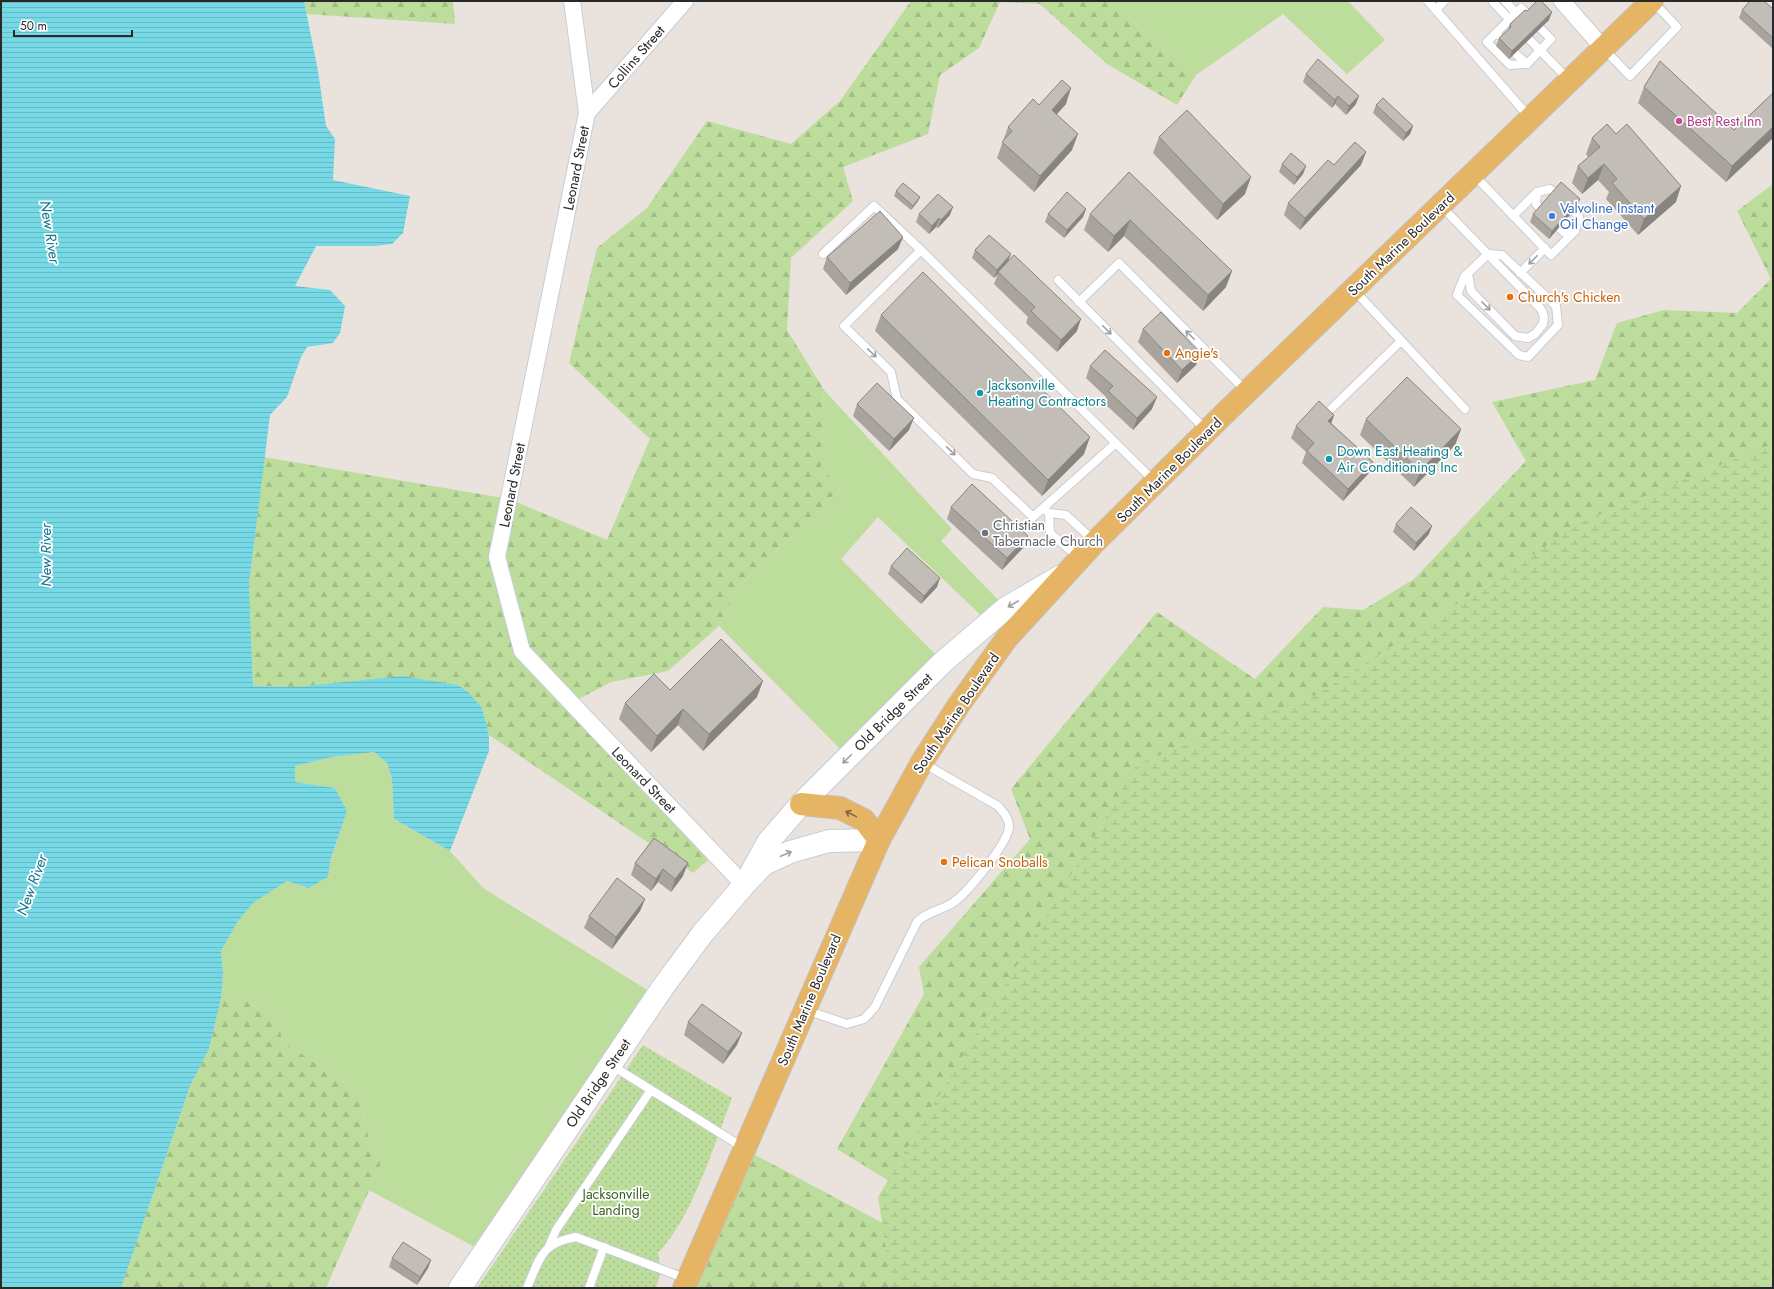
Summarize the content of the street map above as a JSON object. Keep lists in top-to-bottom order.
{
  "streets": {
    "main road": ["South Marine Boulevard", "Old Bridge Street"],
    "street": ["Collins Street", "Leonard Street"]
  },
  "crossings": [
    ["Collins Street", "Leonard Street"],
    ["Leonard Street", "Old Bridge Street"],
    ["South Marine Boulevard", "Old Bridge Street"]
  ],
  "water": ["New River"],
  "parks": ["Jacksonville Landing"],
  "places": [
    "Best Rest Inn",
    "Valvoline Instant Oil Change",
    "Church's Chicken",
    "Angie's",
    "Jacksonville Heating Contractors",
    "Down East Heating & Air Conditioning Inc",
    "Christian Tabernacle Church",
    "Pelican Snoballs"
  ],
  "scale_bar": "50 m"
}
